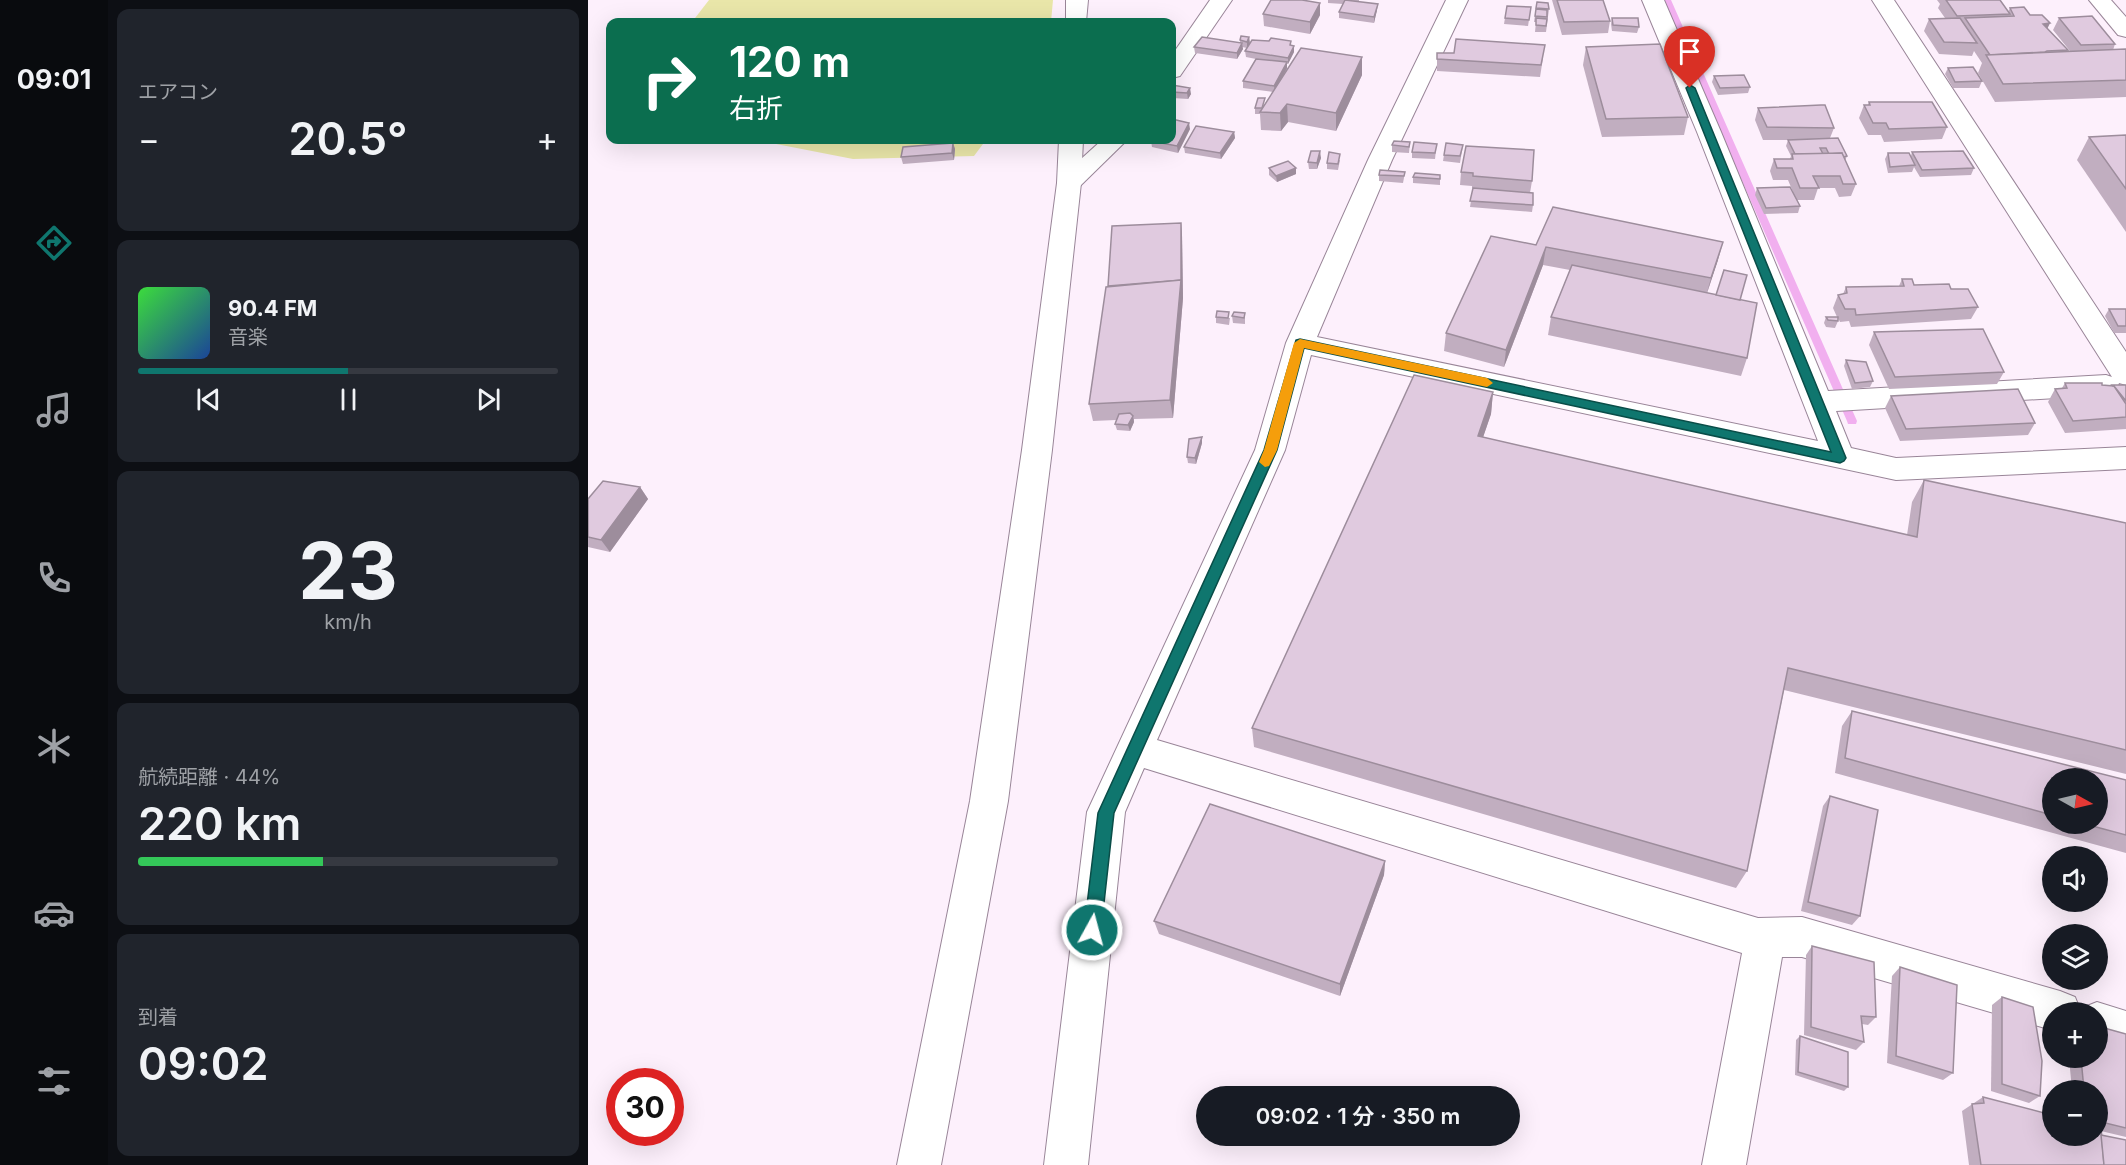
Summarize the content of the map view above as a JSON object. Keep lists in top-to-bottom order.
{
  "north": "right",
  "page": {
    "tabs": "09:01",
    "tile": [
      "エアコン",
      ["23", "km/h"],
      ["航続距離 · 44%", "220 km"],
      ["到着", "09:02"]
    ],
    "turn": ["120 m", "右折"],
    "heat": ["−", "20.5°", "+"],
    "song": ["90.4 FM", "音楽"],
    "map_buttons": ["+", "−"],
    "limit": "30",
    "trip": "09:02 · 1 分 · 350 m"
  }
}
